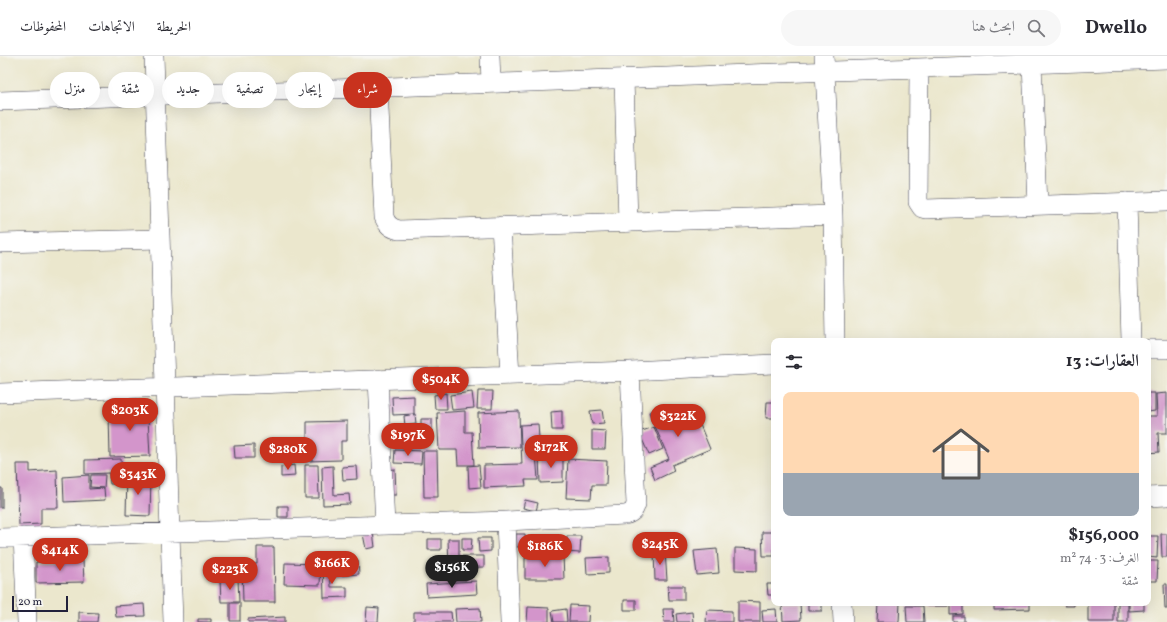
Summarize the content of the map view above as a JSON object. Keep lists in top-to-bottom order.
{
  "scale_bar": "20 m",
  "page": {
    "header": "Dwello",
    "search": "ابحث هنا",
    "nav": ["الخريطة", "الاتجاهات", "المحفوظات"],
    "chip": [
      "شراء",
      "إيجار",
      "تصفية",
      "جديد",
      "شقة",
      "منزل"
    ],
    "heading": "العقارات: 13",
    "price": [
      "$504K",
      "$203K",
      "$322K",
      "$197K",
      "$172K",
      "$280K",
      "$343K",
      "$245K",
      "$186K",
      "$414K",
      "$166K",
      "$156K",
      "$223K"
    ],
    "list": [
      {
        "name": "$156,000",
        "note": "الغرف: 3 · 74 m² · شقة"
      }
    ],
    "scale": "20 m"
  }
}
